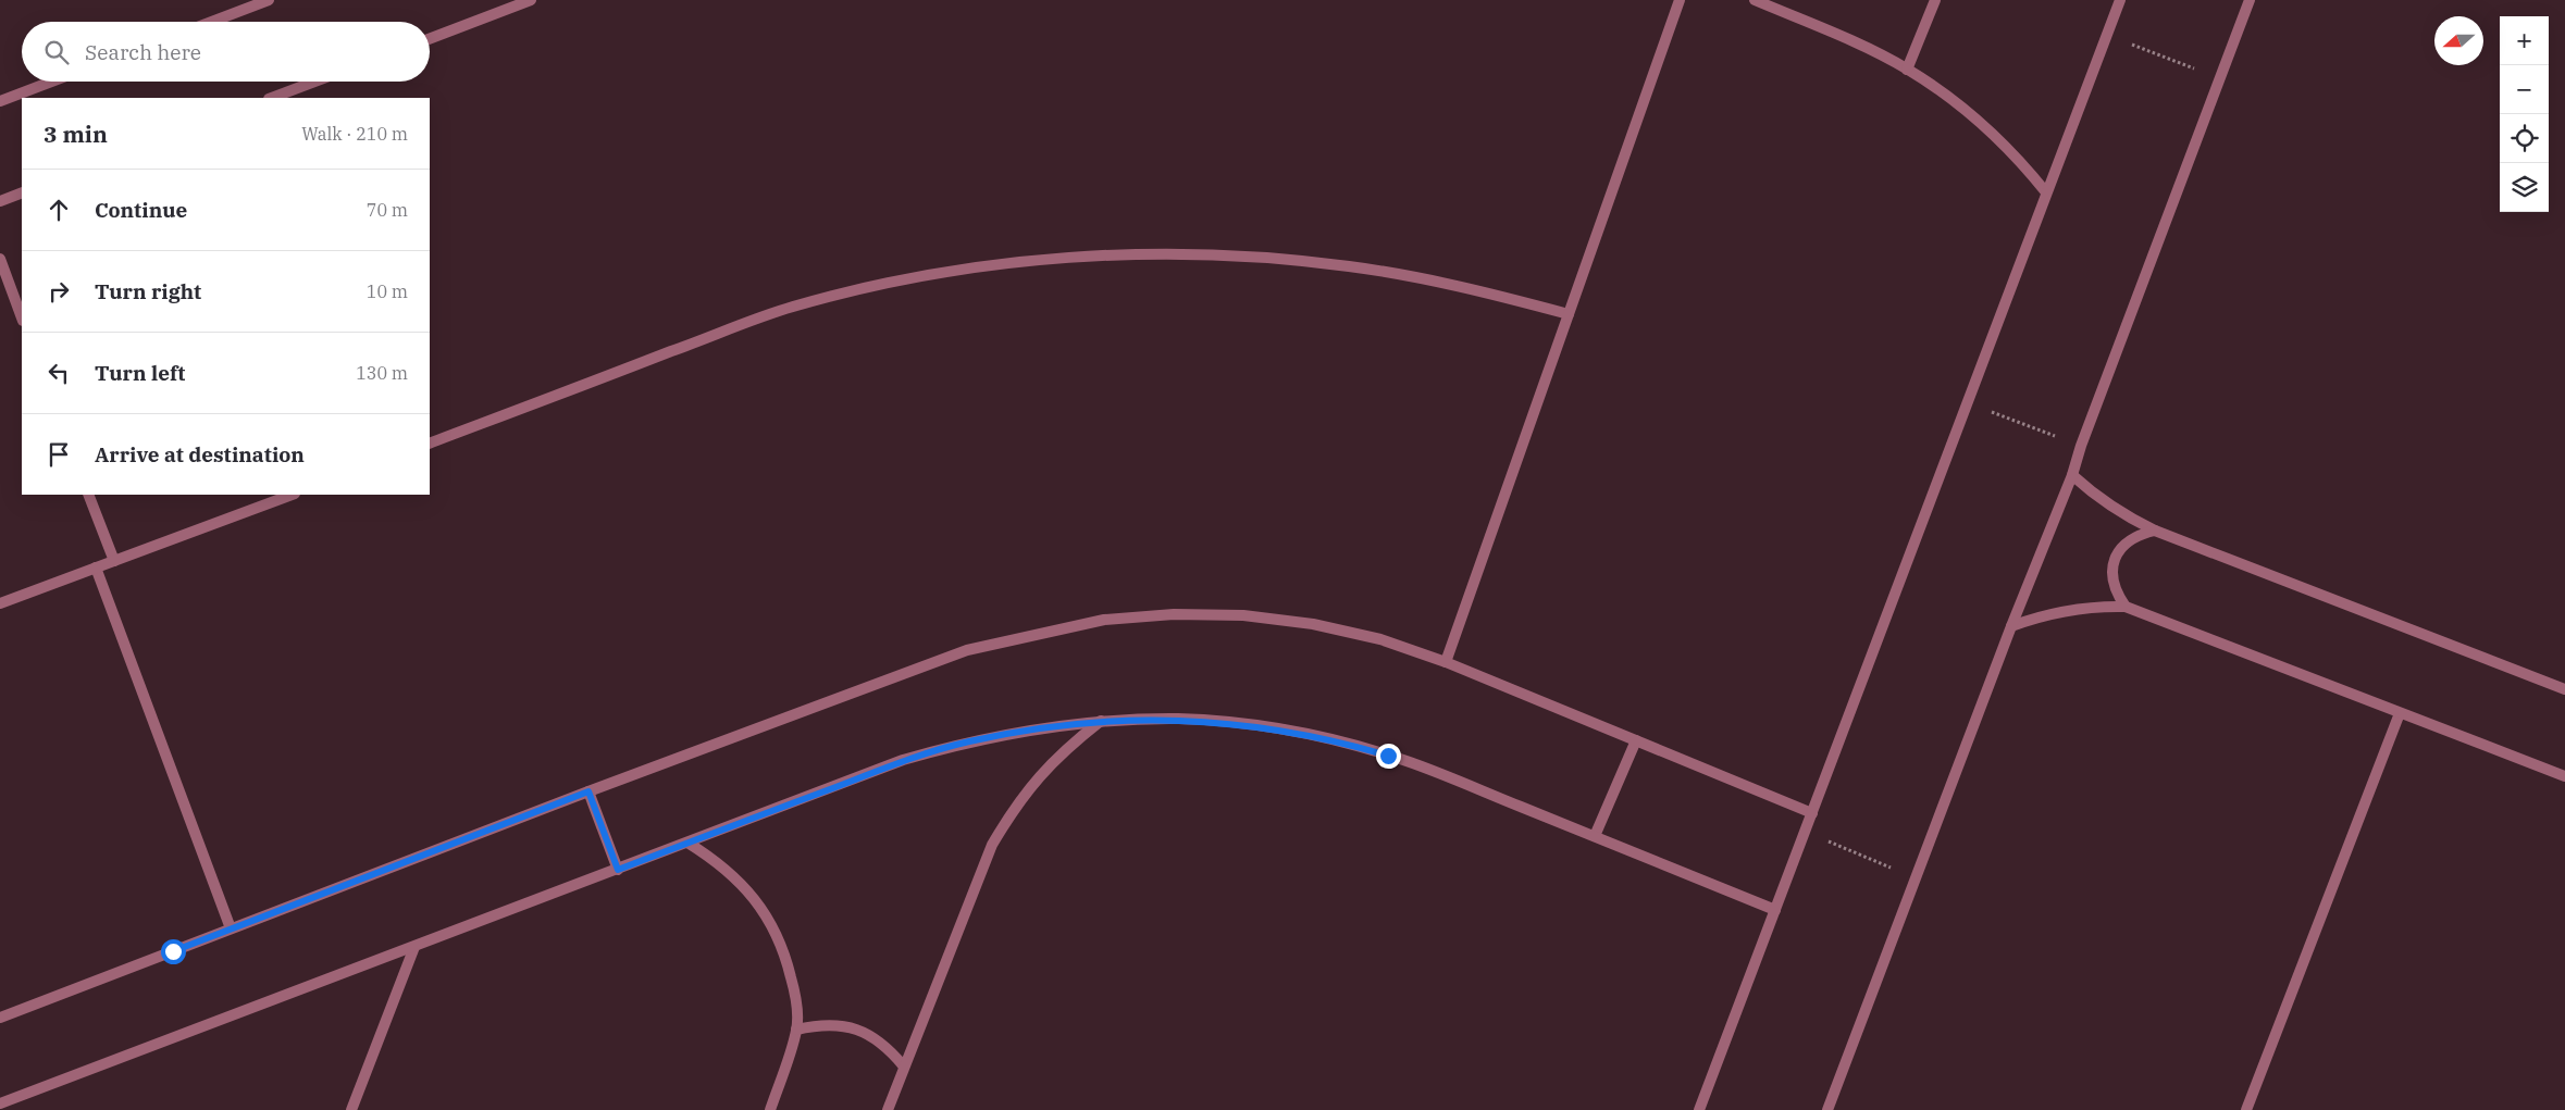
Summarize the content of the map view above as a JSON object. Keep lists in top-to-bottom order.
{
  "north": "left",
  "page": {
    "map_buttons": ["+", "−"],
    "search": "Search here",
    "heading": ["3 min", "Walk · 210 m"],
    "list": [
      ["Continue", "70 m"],
      ["Turn right", "10 m"],
      ["Turn left", "130 m"],
      "Arrive at destination"
    ]
  }
}
